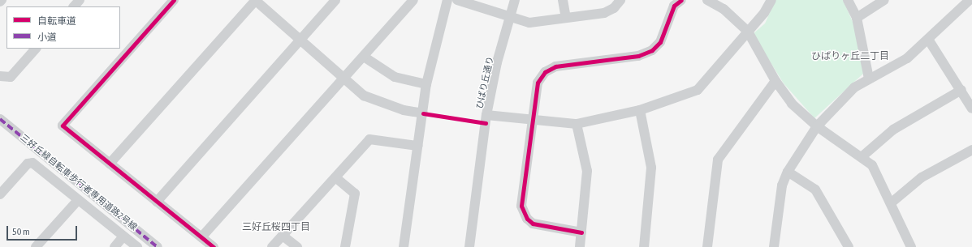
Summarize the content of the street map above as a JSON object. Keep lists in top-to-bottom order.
{
  "streets": {
    "street": ["ひばり丘通り", "三好丘緑自転車歩行者専用道路2号線"]
  },
  "districts": ["ひばりヶ丘二丁目", "三好丘桜四丁目"],
  "legend": ["自転車道", "小道"],
  "scale_bar": "50 m"
}
